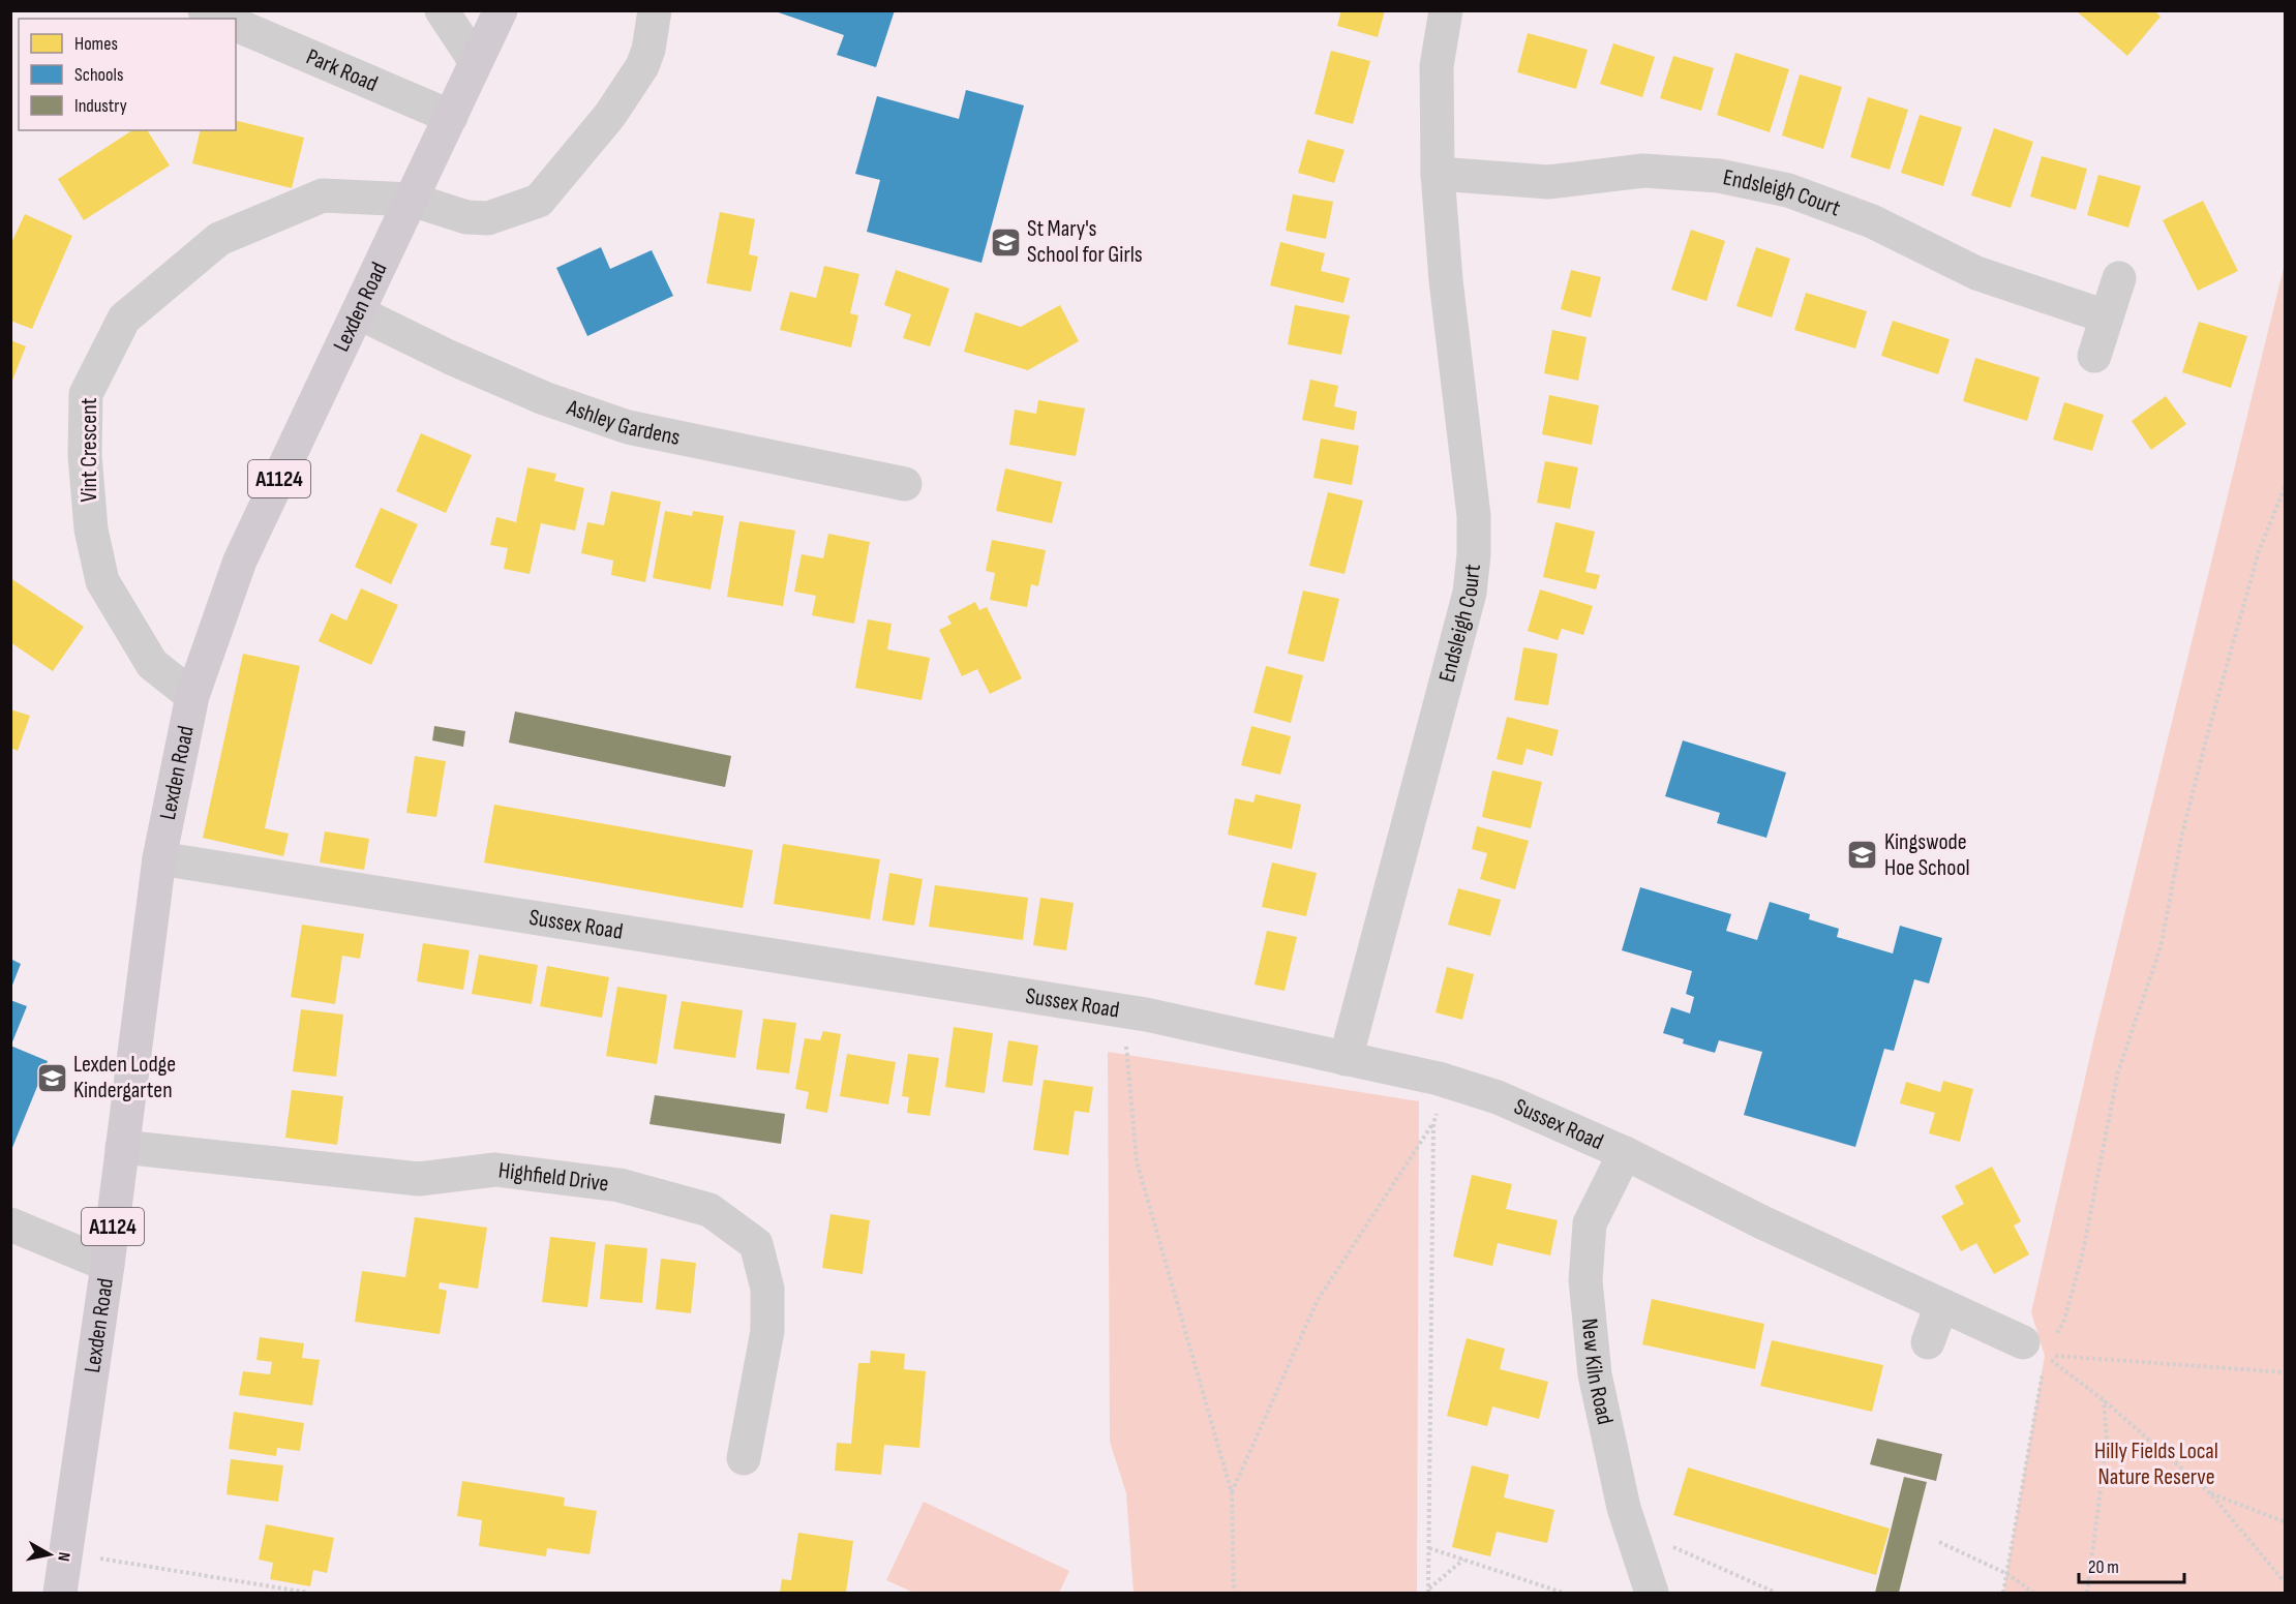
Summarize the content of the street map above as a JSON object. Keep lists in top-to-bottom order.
{
  "streets": {
    "main road": ["Lexden Road", "A1124"],
    "street": [
      "Park Road",
      "Endsleigh Court",
      "Ashley Gardens",
      "Vint Crescent",
      "Sussex Road",
      "Highfield Drive",
      "New Kiln Road"
    ]
  },
  "crossings": [
    ["Park Road", "Lexden Road"],
    ["Endsleigh Court", "Sussex Road"],
    ["Lexden Road", "Ashley Gardens"],
    ["Lexden Road", "Vint Crescent"],
    ["Lexden Road", "Sussex Road"],
    ["Lexden Road", "Highfield Drive"],
    ["Sussex Road", "New Kiln Road"]
  ],
  "parks": ["Hilly Fields Local Nature Reserve"],
  "places": {
    "school or university": ["St Mary's School for Girls", "Kingswode Hoe School", "Lexden Lodge Kindergarten"]
  },
  "legend": ["Homes", "Schools", "Industry"],
  "scale_bar": "20 m",
  "north": "right"
}
